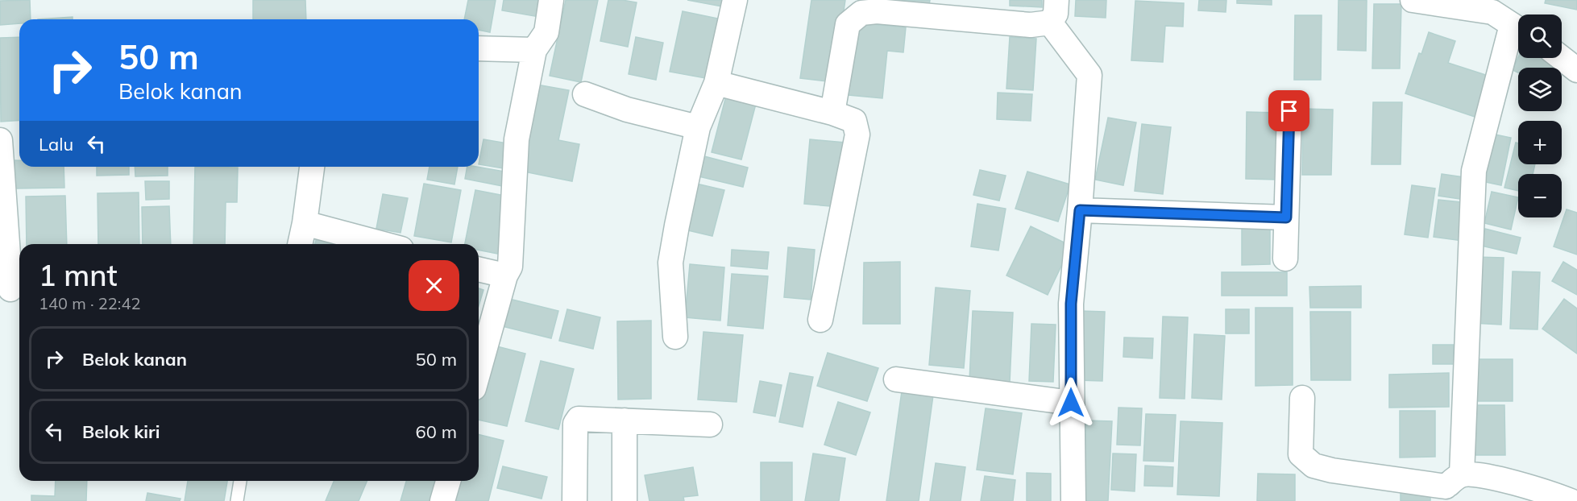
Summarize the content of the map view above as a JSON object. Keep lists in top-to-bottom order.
{
  "page": {
    "map_buttons": ["+", "−"],
    "turn": ["50 m", "Belok kanan"],
    "then": "Lalu",
    "heading": ["1 mnt", "140 m · 22:42"],
    "list": [
      {
        "name": "Belok kanan",
        "value": "50 m"
      },
      {
        "name": "Belok kiri",
        "value": "60 m"
      }
    ]
  }
}
